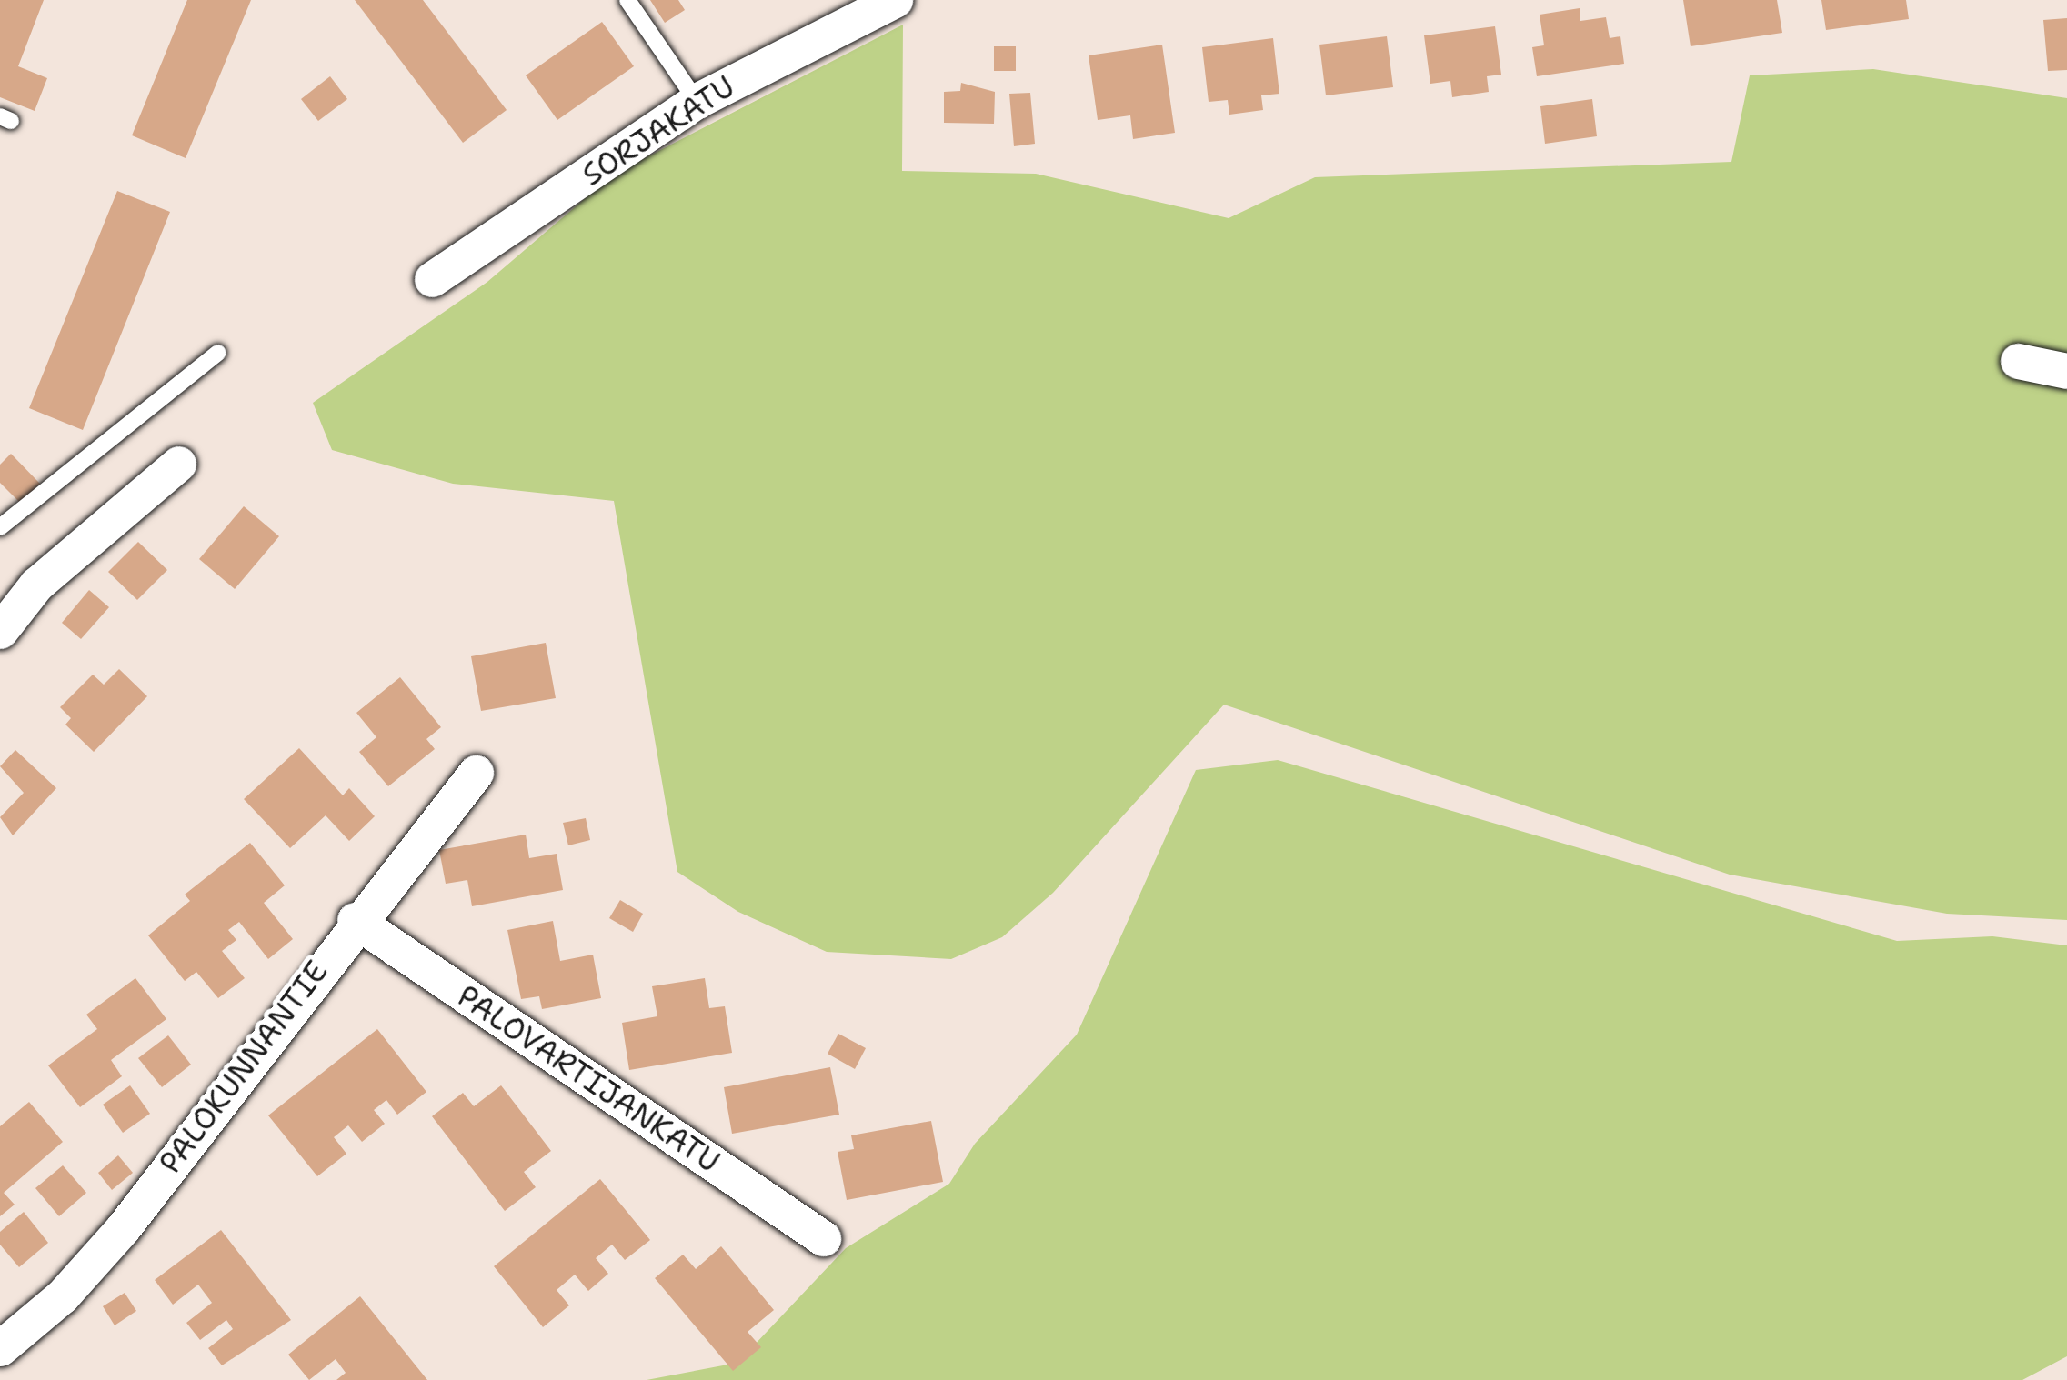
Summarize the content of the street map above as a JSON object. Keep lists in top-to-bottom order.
{
  "streets": {
    "street": ["SORJAKATU", "PALOKUNNANTIE", "PALOVARTIJANKATU"]
  },
  "crossings": [
    ["PALOKUNNANTIE", "PALOVARTIJANKATU"]
  ]
}
